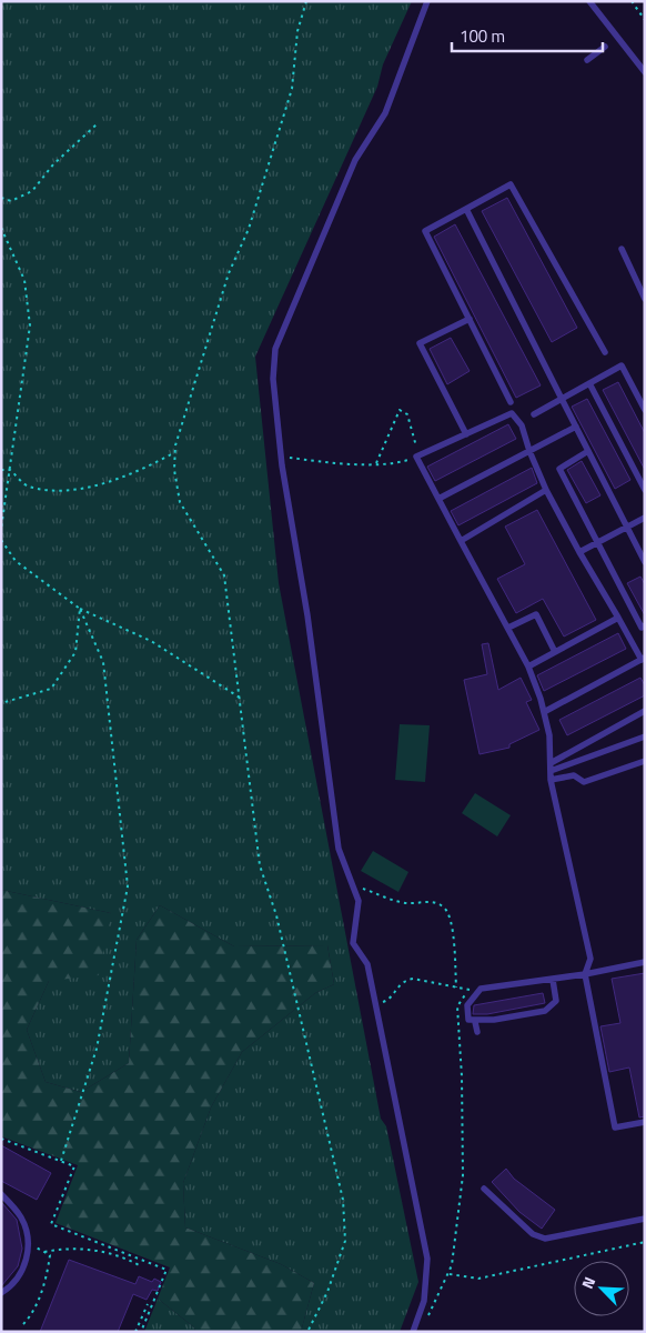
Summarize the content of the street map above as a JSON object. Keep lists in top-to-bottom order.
{
  "scale_bar": "100 m",
  "north": "top left"
}
